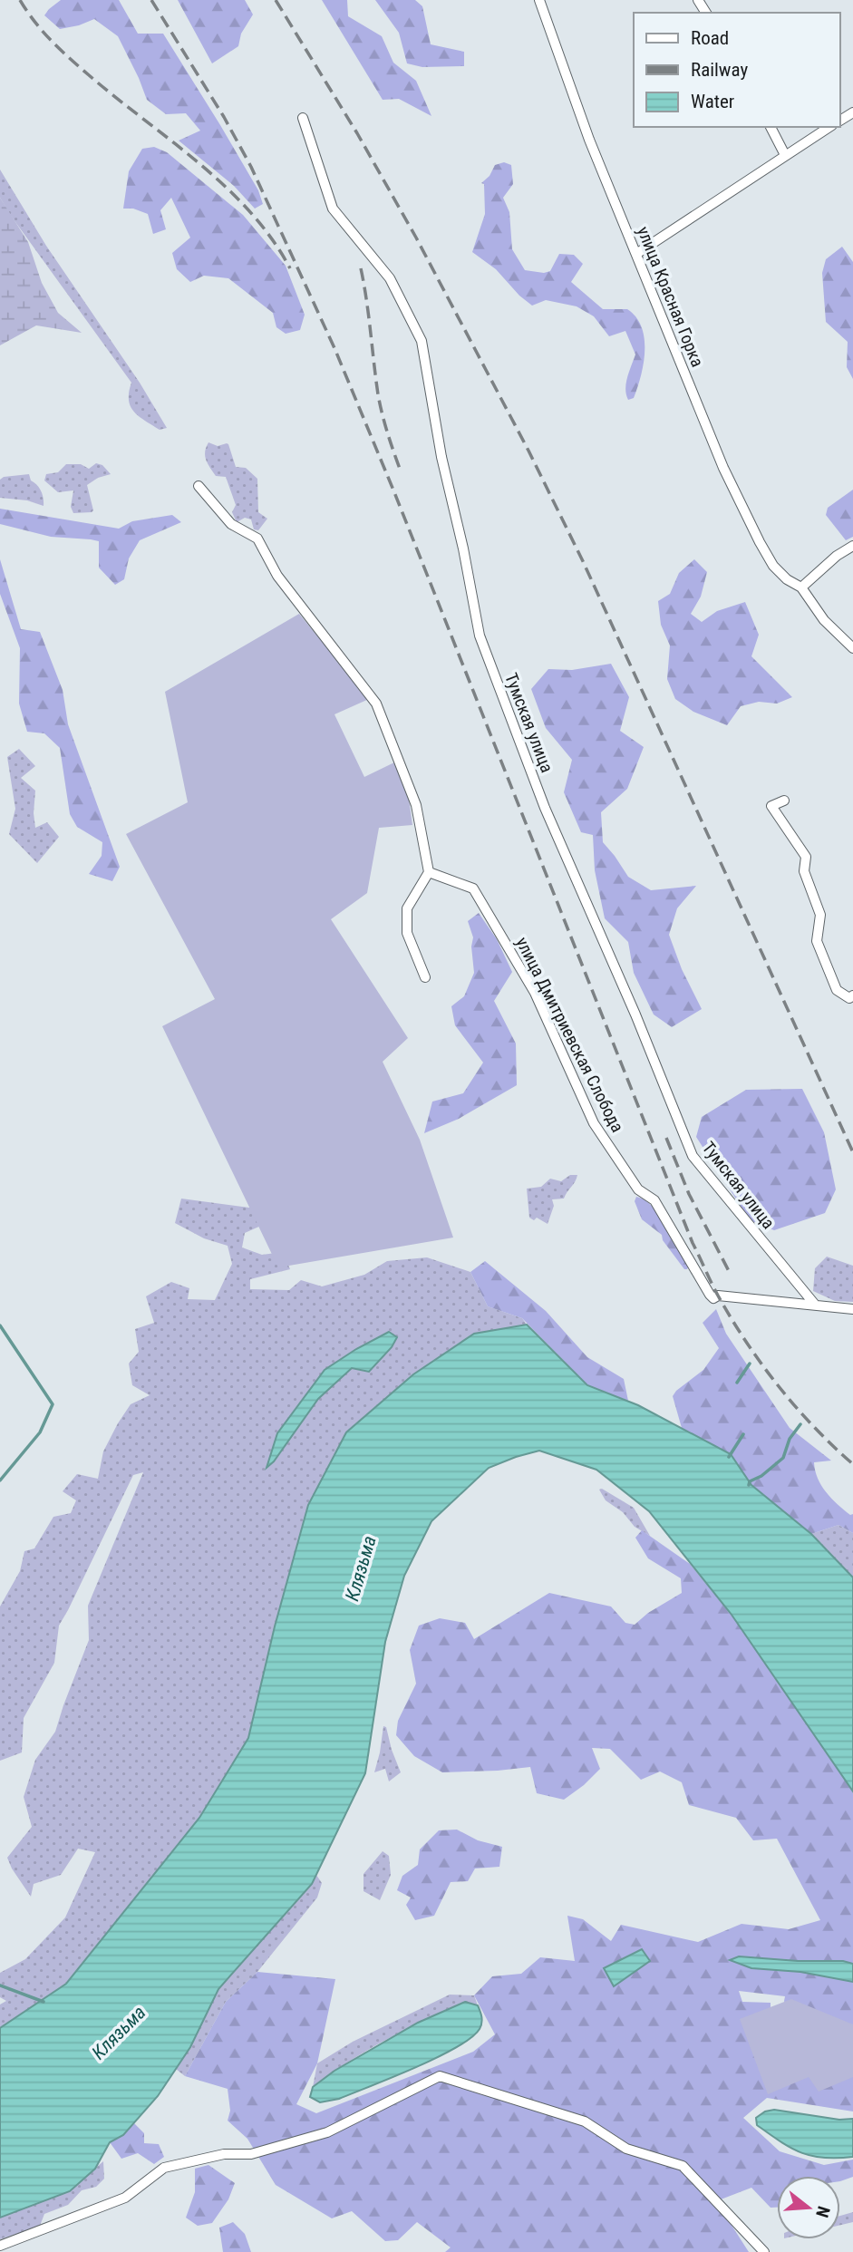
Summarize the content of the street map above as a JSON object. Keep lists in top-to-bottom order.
{
  "streets": {
    "street": ["улица Красная Горка", "Тумская улица", "улица Дмитриевская Слобода"]
  },
  "crossings": [
    ["Тумская улица", "улица Дмитриевская Слобода"]
  ],
  "water": ["Клязьма"],
  "legend": ["Road", "Railway", "Water"],
  "north": "right"
}
